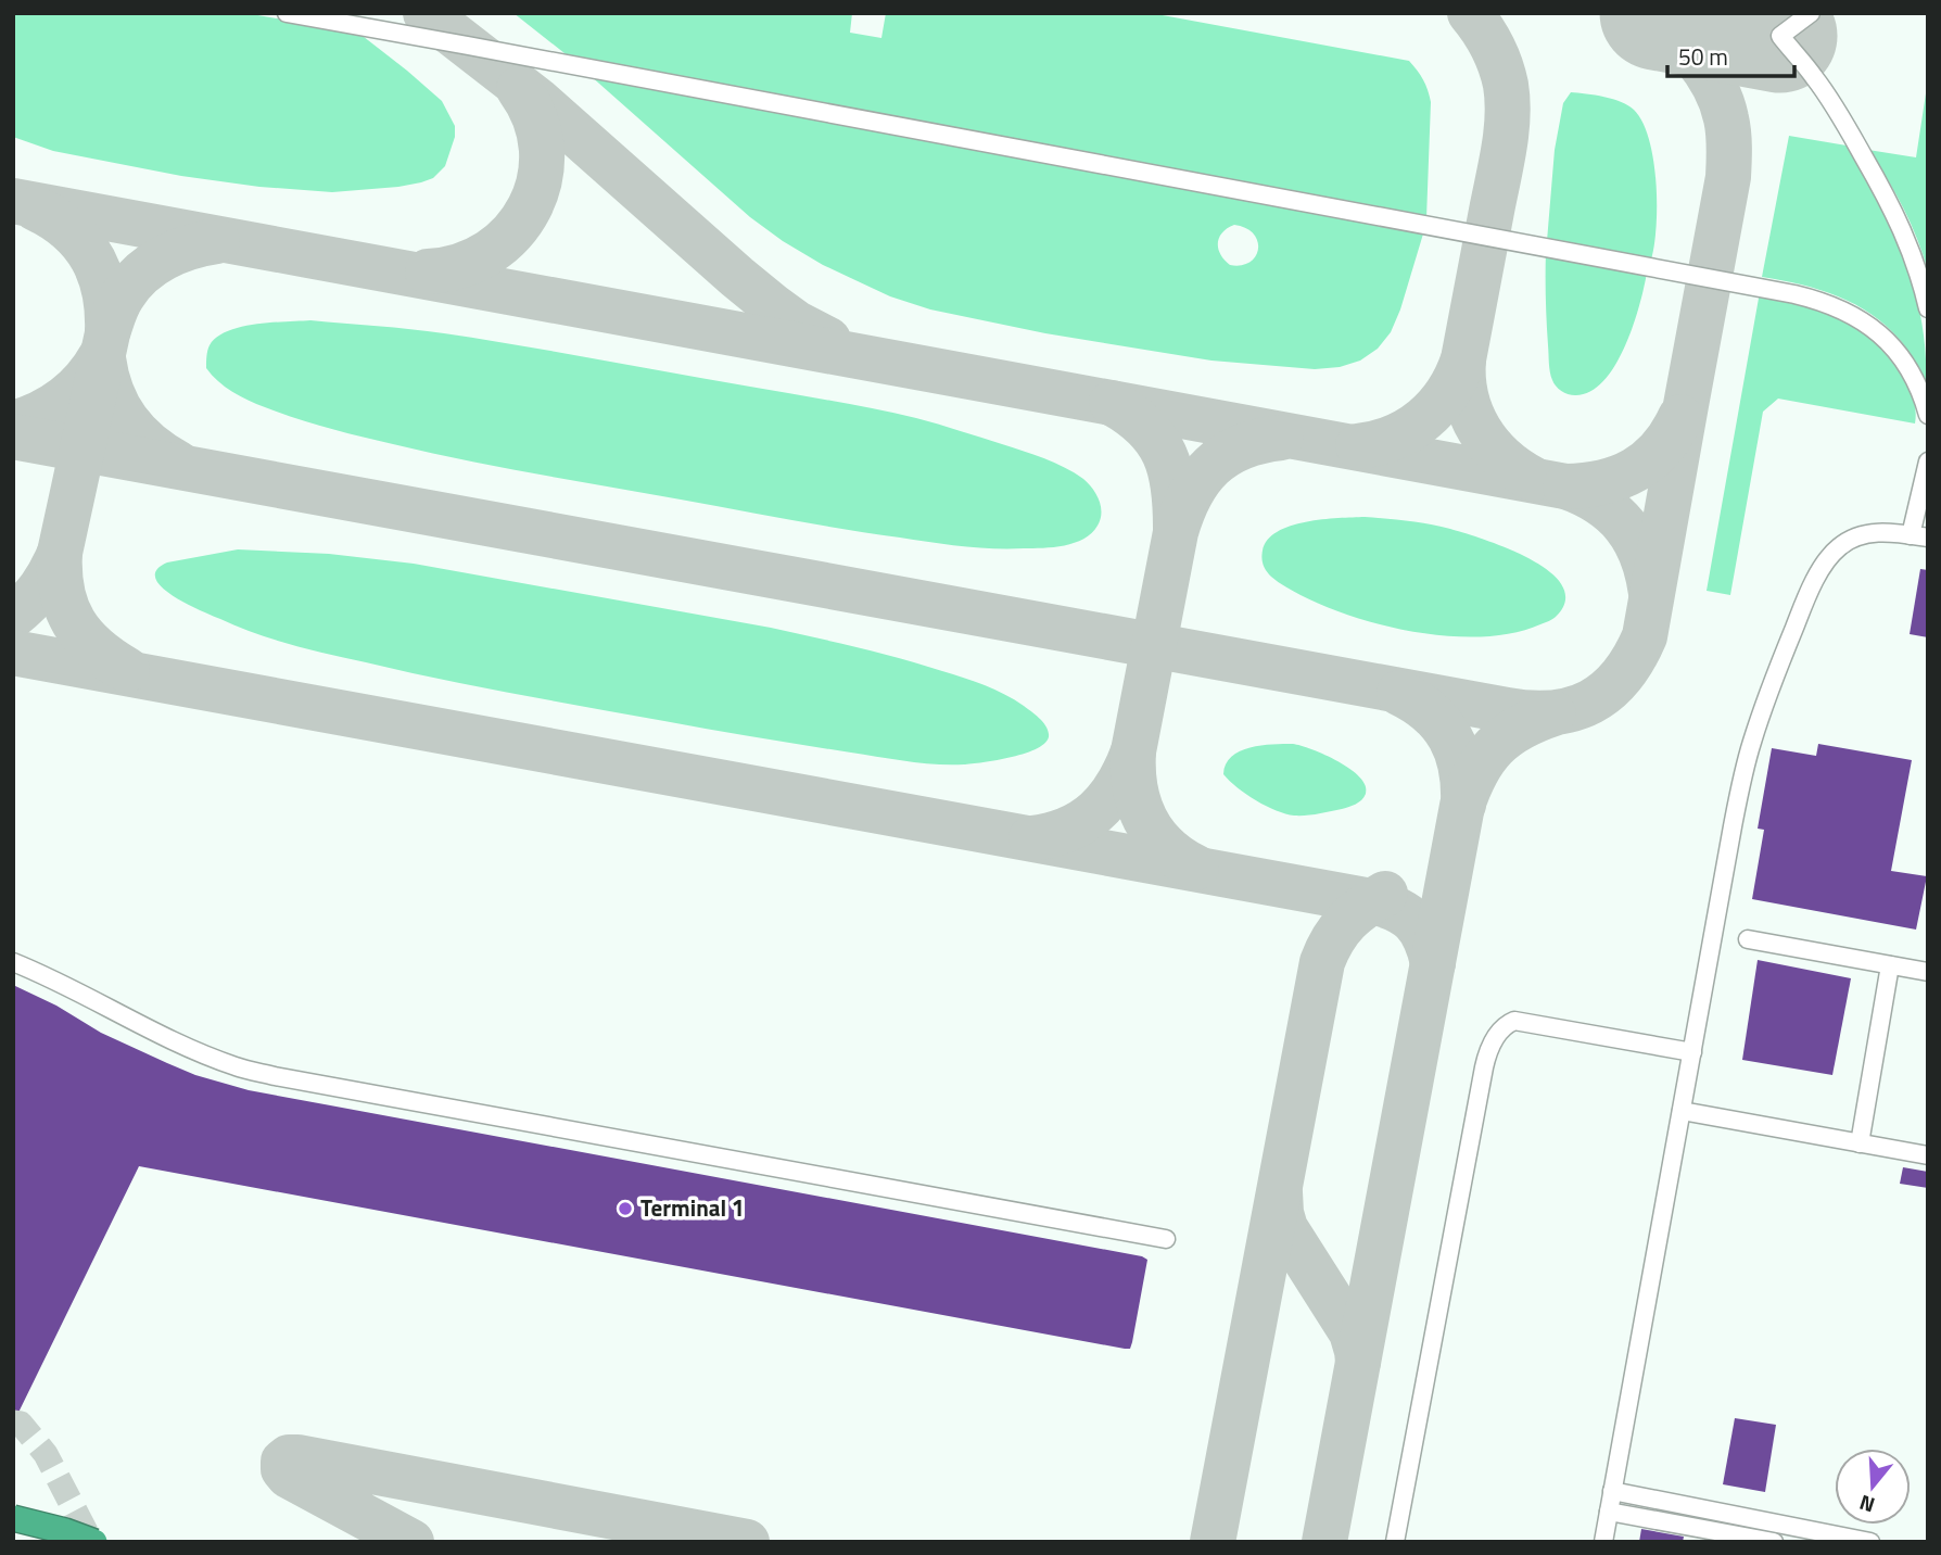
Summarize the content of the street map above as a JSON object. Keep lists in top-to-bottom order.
{
  "places": ["Terminal 1"],
  "scale_bar": "50 m",
  "north": "bottom"
}
